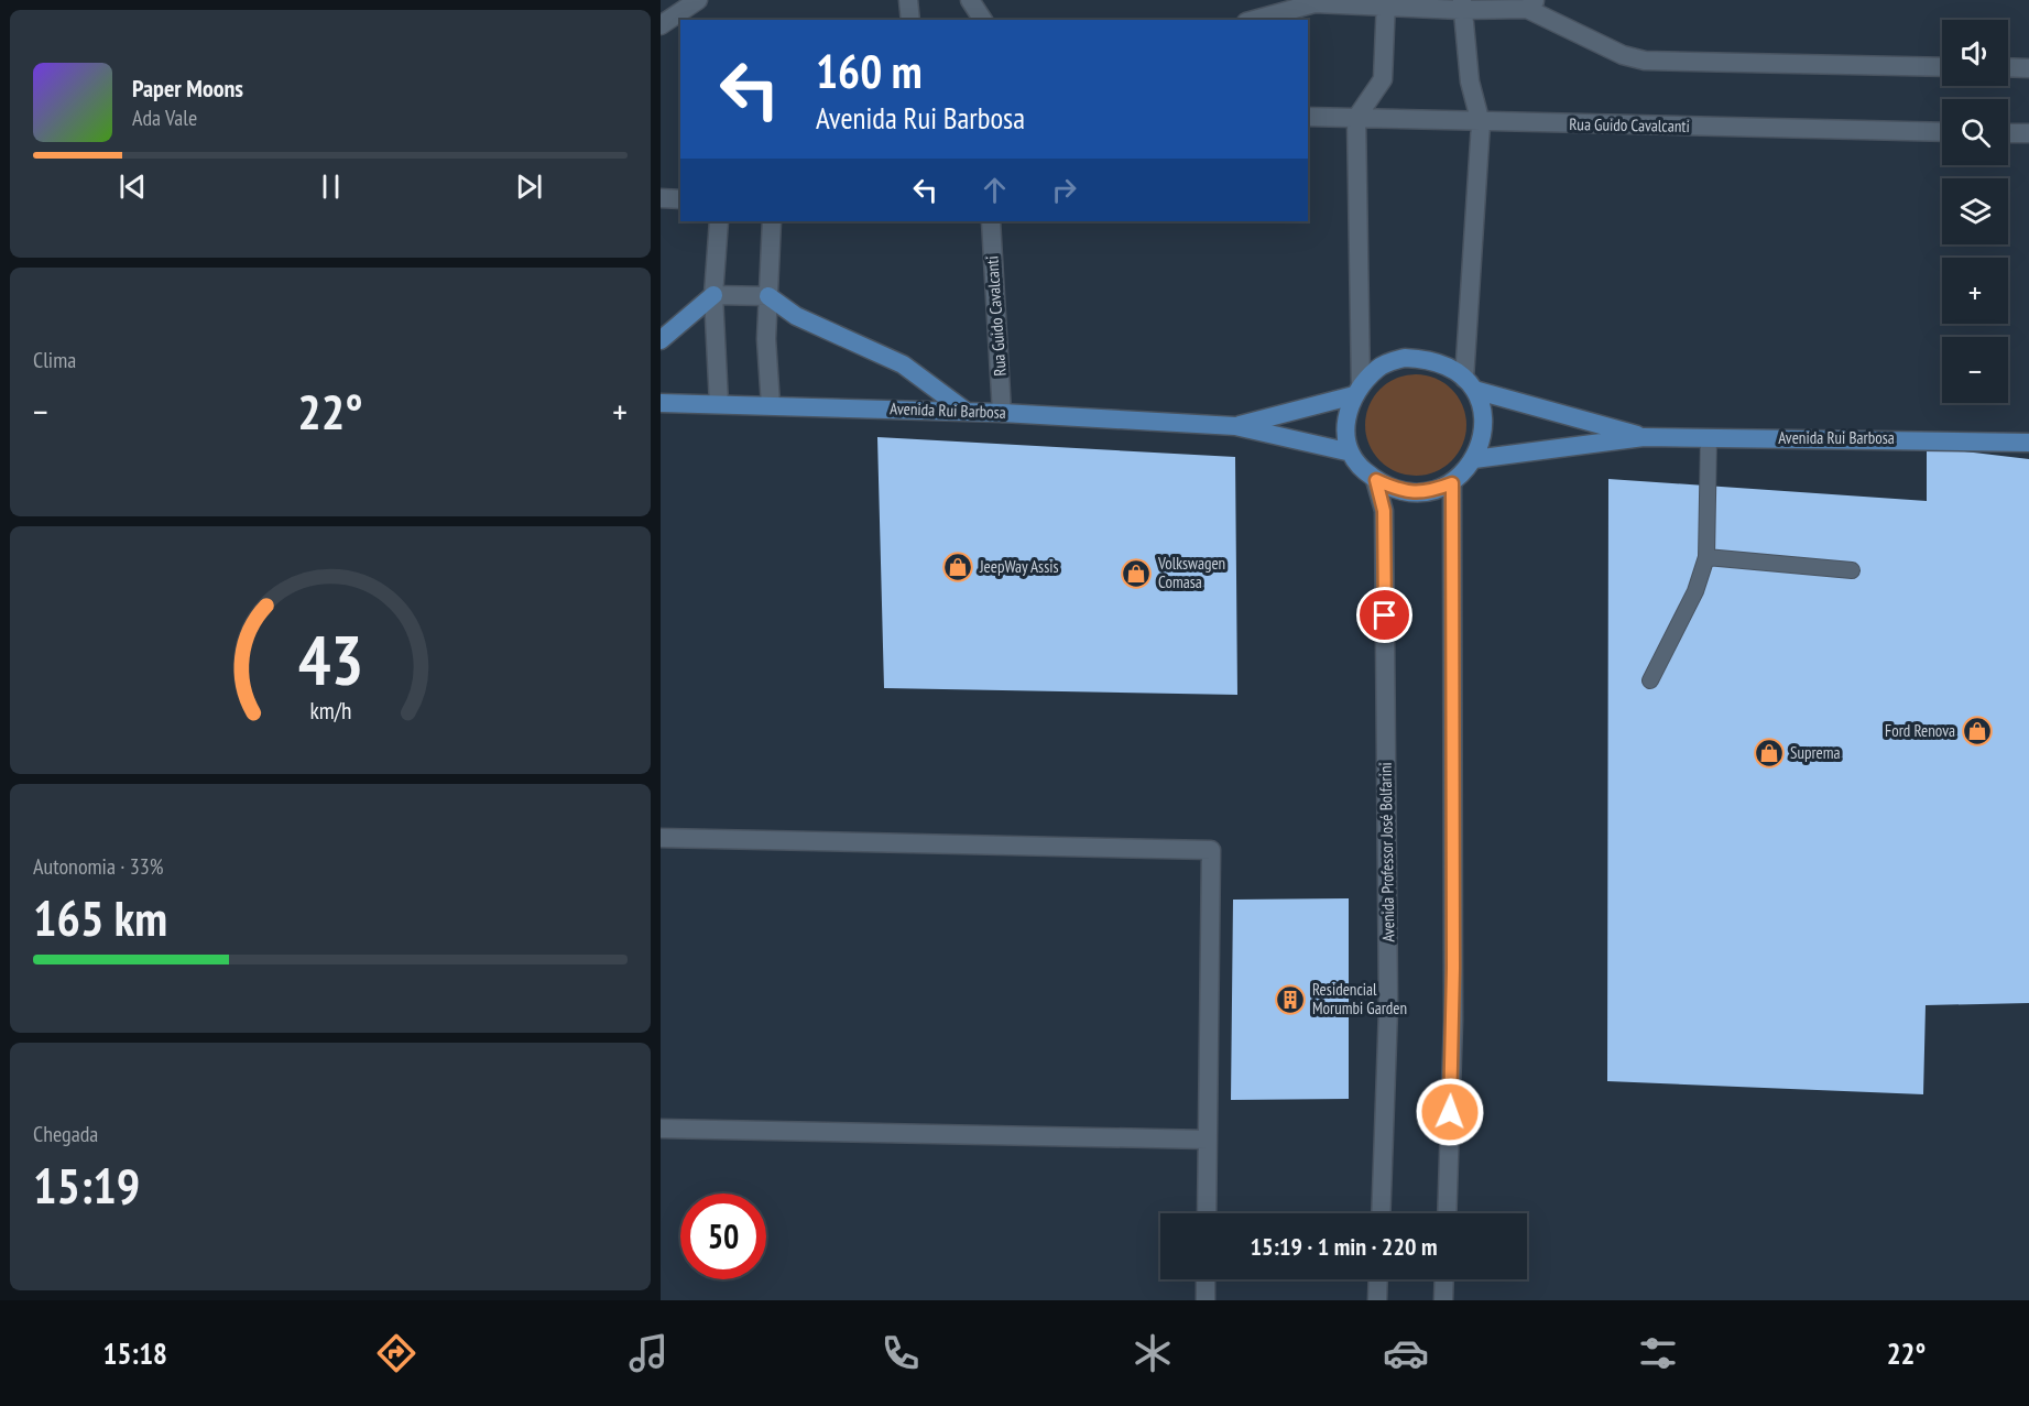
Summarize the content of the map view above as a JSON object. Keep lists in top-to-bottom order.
{
  "streets": {
    "main road": ["Avenida Rui Barbosa"],
    "street": ["Rua Guido Cavalcanti", "Avenida Professor José Bolfarini"]
  },
  "crossings": [
    ["Rua Guido Cavalcanti", "Avenida Rui Barbosa"],
    ["Avenida Rui Barbosa", "Avenida Professor José Bolfarini"]
  ],
  "places": {
    "shop": [
      "JeepWay Assis",
      "Volkswagen Comasa",
      "Ford Renova",
      "Suprema"
    ],
    "building": ["Residencial Morumbi Garden"]
  },
  "page": {
    "map_buttons": ["+", "−"],
    "turn": ["160 m", "Avenida Rui Barbosa"],
    "song": ["Paper Moons", "Ada Vale"],
    "tile": [
      "Clima",
      ["Autonomia · 33%", "165 km"],
      ["Chegada", "15:19"]
    ],
    "heat": ["−", "22°", "+"],
    "limit": "50",
    "trip": "15:19 · 1 min · 220 m",
    "tabs": ["15:18", "22°"],
    "gauge": ["43", "km/h"]
  }
}
